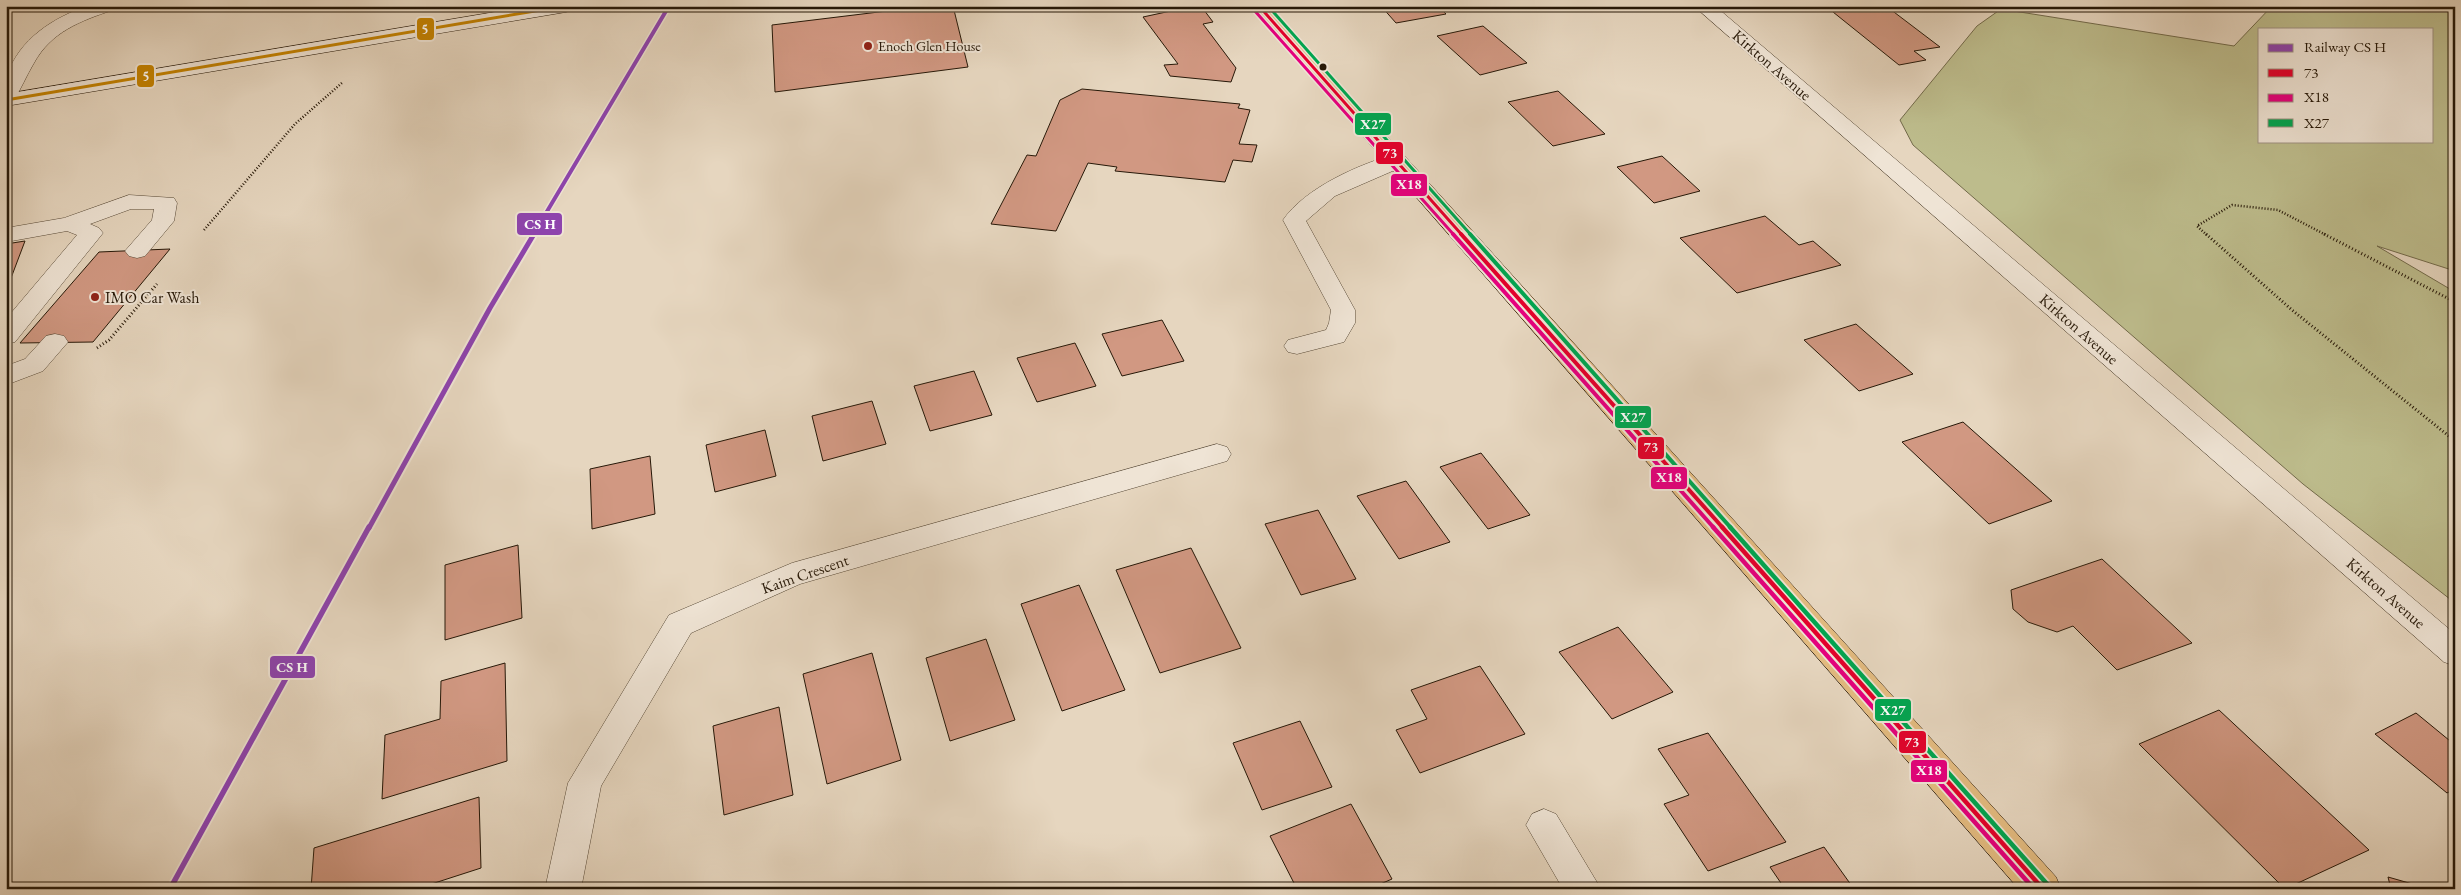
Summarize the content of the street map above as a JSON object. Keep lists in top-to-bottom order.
{
  "streets": {
    "street": ["Kirkton Avenue", "Kaim Crescent"]
  },
  "places": ["Enoch Glen House", "IMO Car Wash"],
  "lines": [
    "transit line 73",
    "transit line X27",
    "transit line 5",
    "transit line X18"
  ],
  "legend": [
    "Railway CS H",
    "73",
    "X18",
    "X27"
  ]
}
